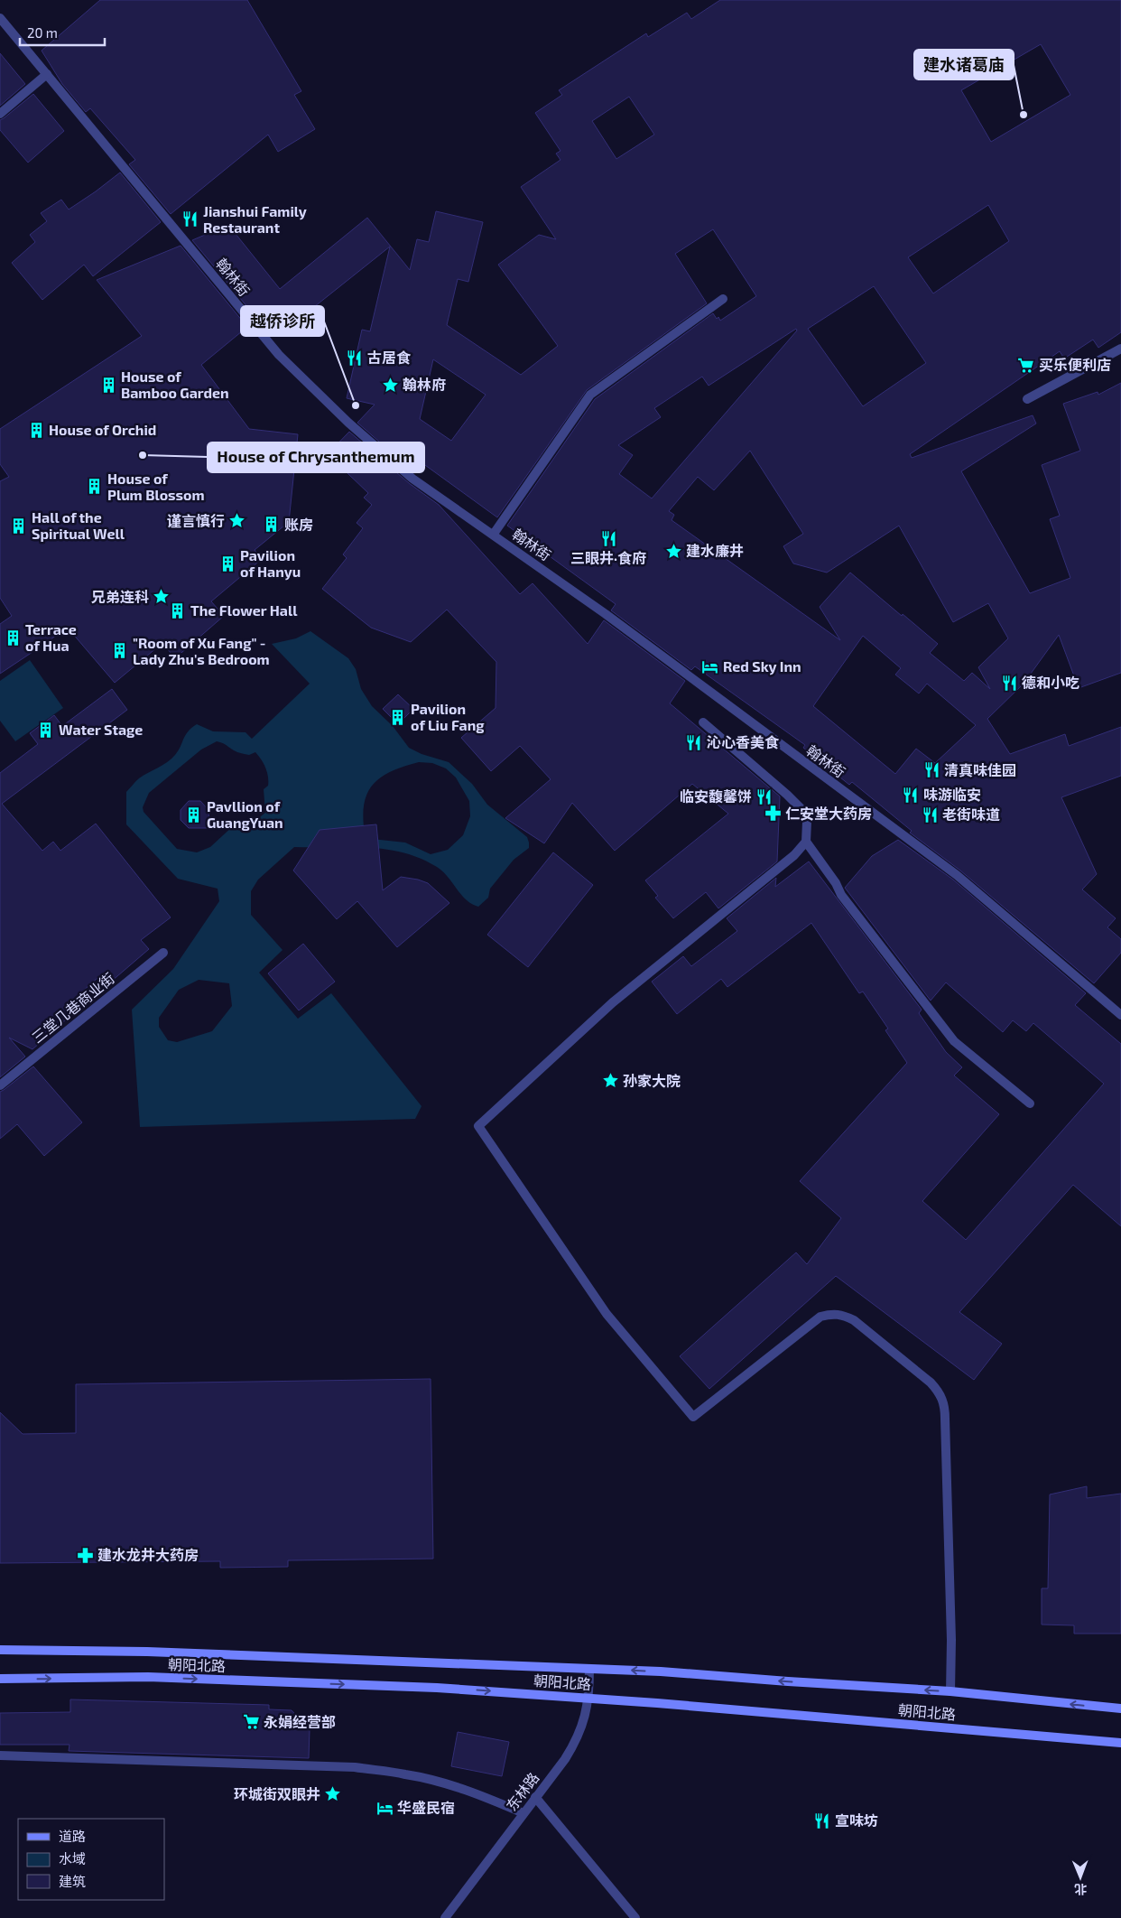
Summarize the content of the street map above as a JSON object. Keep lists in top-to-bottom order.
{
  "streets": {
    "main road": ["朝阳北路"],
    "street": ["翰林街", "三堂几巷商业街", "东林路"]
  },
  "crossings": [
    ["朝阳北路", "东林路"]
  ],
  "places": {
    "other": ["建水诸葛庙", "越侨诊所", "House of Chrysanthemum"],
    "restaurant": [
      "Jianshui Family Restaurant",
      "古居食",
      "三眼井·食府",
      "德和小吃",
      "沁心香美食",
      "清真味佳园",
      "味游临安",
      "临安馥馨饼",
      "老街味道",
      "宣味坊"
    ],
    "supermarket": ["买乐便利店", "永娟经营部"],
    "building": [
      "House of Bamboo Garden",
      "House of Orchid",
      "House of Plum Blossom",
      "账房",
      "Hall of the Spiritual Well",
      "Pavilion of Hanyu",
      "The Flower Hall",
      "Terrace of Hua",
      "\"Room of Xu Fang\" - Lady Zhu's Bedroom",
      "Pavilion of Liu Fang",
      "Water Stage",
      "Pavllion of GuangYuan"
    ],
    "place": [
      "翰林府",
      "谨言慎行",
      "建水廉井",
      "兄弟连科",
      "孙家大院",
      "环城街双眼井"
    ],
    "hotel": ["Red Sky Inn", "华盛民宿"],
    "pharmacy": ["仁安堂大药房", "建水龙井大药房"]
  },
  "legend": ["道路", "水域", "建筑"],
  "scale_bar": "20 m",
  "north": "bottom"
}
